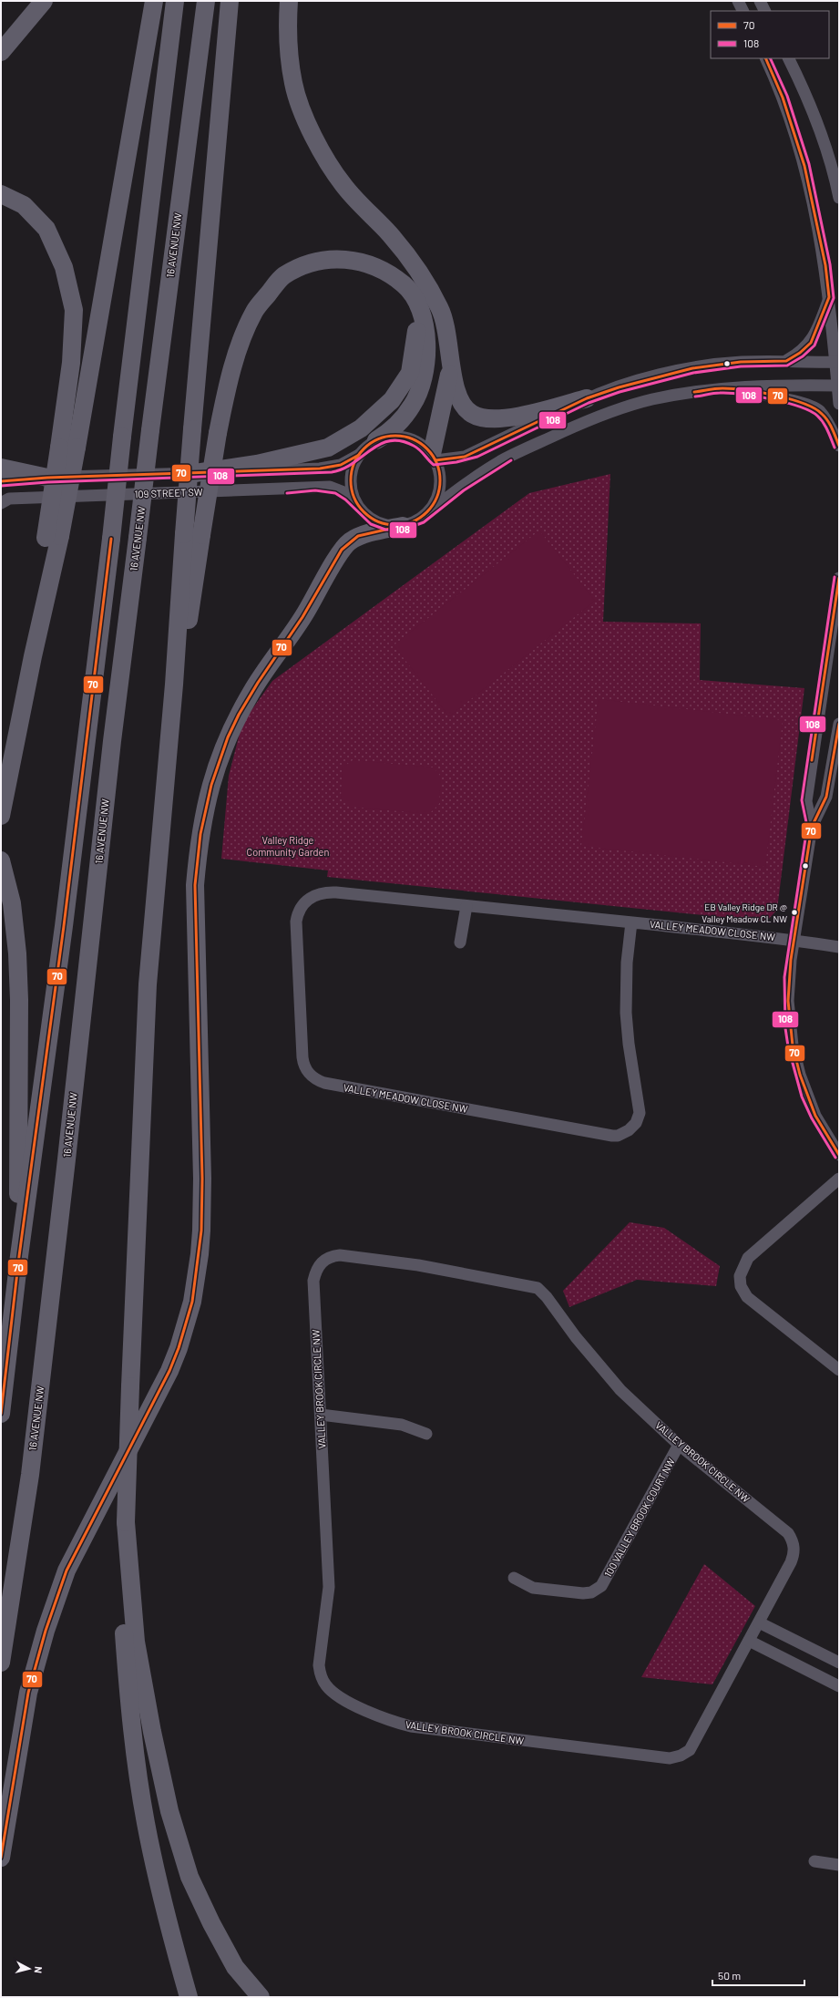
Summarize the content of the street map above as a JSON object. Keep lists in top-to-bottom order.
{
  "streets": {
    "highway": ["16 AVENUE NW"],
    "street": [
      "109 STREET SW",
      "VALLEY MEADOW CLOSE NW",
      "VALLEY BROOK CIRCLE NW",
      "100 VALLEY BROOK COURT NW"
    ]
  },
  "crossings": [
    ["VALLEY BROOK CIRCLE NW", "100 VALLEY BROOK COURT NW"]
  ],
  "parks": ["Valley Ridge Community Garden"],
  "places": ["EB Valley Ridge DR @ Valley Meadow CL NW"],
  "lines": ["transit line 70", "transit line 108"],
  "legend": ["70", "108"],
  "scale_bar": "50 m",
  "north": "right"
}
